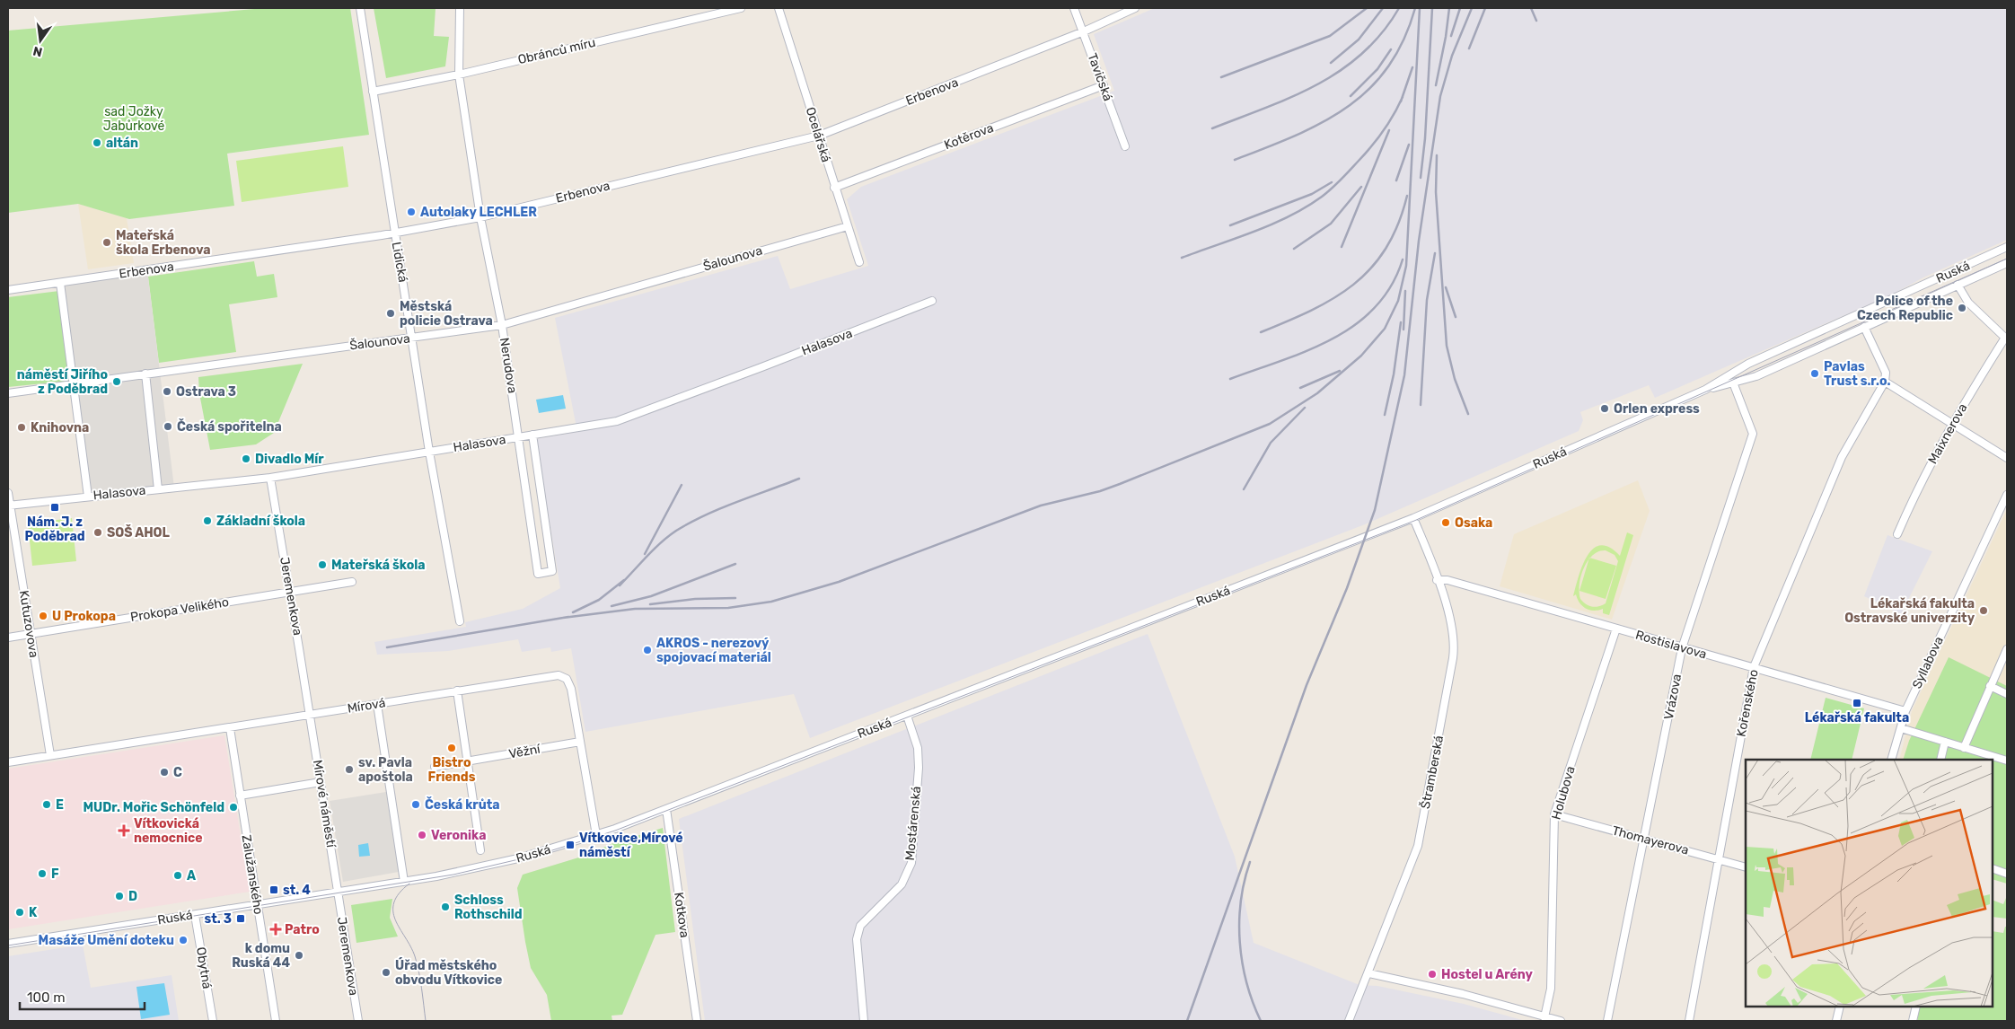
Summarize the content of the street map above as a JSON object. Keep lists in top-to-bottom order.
{
  "streets": {
    "street": [
      "Obránců míru",
      "Tavičská",
      "Erbenova",
      "Ocelářská",
      "Kotěrova",
      "Šalounova",
      "Lidická",
      "Ruská",
      "Halasova",
      "Nerudova",
      "Maixnerova",
      "Jeremenkova",
      "Prokopa Velikého",
      "Kutuzovova",
      "Rostislavova",
      "Syllabova",
      "Vrázova",
      "Kořenského",
      "Mírová",
      "Věžní",
      "Štramberská",
      "Holubova",
      "Mírové náměstí",
      "Mostárenská",
      "Thomayerova",
      "Zalužanského",
      "Kotkova",
      "Obytná"
    ]
  },
  "crossings": [
    ["Obránců míru", "Lidická"],
    ["Obránců míru", "Nerudova"],
    ["Tavičská", "Erbenova"],
    ["Tavičská", "Kotěrova"],
    ["Erbenova", "Ocelářská"],
    ["Erbenova", "Lidická"],
    ["Erbenova", "Nerudova"],
    ["Ocelářská", "Kotěrova"],
    ["Ocelářská", "Šalounova"],
    ["Šalounova", "Lidická"],
    ["Šalounova", "Nerudova"],
    ["Lidická", "Halasova"],
    ["Ruská", "Jeremenkova"],
    ["Ruská", "Vrázova"],
    ["Ruská", "Mírová"],
    ["Ruská", "Štramberská"],
    ["Ruská", "Mírové náměstí"],
    ["Ruská", "Mostárenská"],
    ["Ruská", "Zalužanského"],
    ["Ruská", "Kotkova"],
    ["Ruská", "Obytná"],
    ["Halasova", "Nerudova"],
    ["Halasova", "Jeremenkova"],
    ["Halasova", "Kutuzovova"],
    ["Jeremenkova", "Prokopa Velikého"],
    ["Jeremenkova", "Mírová"],
    ["Jeremenkova", "Mírové náměstí"],
    ["Prokopa Velikého", "Kutuzovova"],
    ["Kutuzovova", "Mírová"],
    ["Rostislavova", "Syllabova"],
    ["Rostislavova", "Vrázova"],
    ["Rostislavova", "Kořenského"],
    ["Rostislavova", "Štramberská"],
    ["Rostislavova", "Holubova"],
    ["Vrázova", "Thomayerova"],
    ["Kořenského", "Thomayerova"],
    ["Mírová", "Věžní"],
    ["Mírová", "Mírové náměstí"],
    ["Mírová", "Zalužanského"],
    ["Holubova", "Thomayerova"]
  ],
  "parks": ["sad Jožky Jabůrkové"],
  "places": {
    "other": [
      "altán",
      "Autolaky LECHLER",
      "Mateřská škola Erbenova",
      "Police of the Czech Republic",
      "Městská policie Ostrava",
      "Pavlas Trust s.r.o.",
      "náměstí Jiřího z Poděbrad",
      "Ostrava 3",
      "Orlen express",
      "Česká spořitelna",
      "Knihovna",
      "Divadlo Mír",
      "Základní škola",
      "Osaka",
      "SOŠ AHOL",
      "Mateřská škola",
      "Lékařská fakulta Ostravské univerzity",
      "U Prokopa",
      "AKROS - nerezový spojovací materiál",
      "Bistro Friends",
      "sv. Pavla apoštola",
      "C",
      "E",
      "Česká krůta",
      "MUDr. Mořic Schönfeld",
      "Veronika",
      "F",
      "A",
      "D",
      "Schloss Rothschild",
      "K",
      "Masáže Umění doteku",
      "k domu Ruská 44",
      "Úřad městského obvodu Vítkovice",
      "Hostel u Arény"
    ],
    "transit": [
      "Nám. J. z Poděbrad",
      "Lékařská fakulta",
      "Vítkovice,Mírové náměstí",
      "st. 4",
      "st. 3"
    ],
    "health": ["Vítkovická nemocnice", "Patro"]
  },
  "scale_bar": "100 m",
  "north": "bottom"
}
